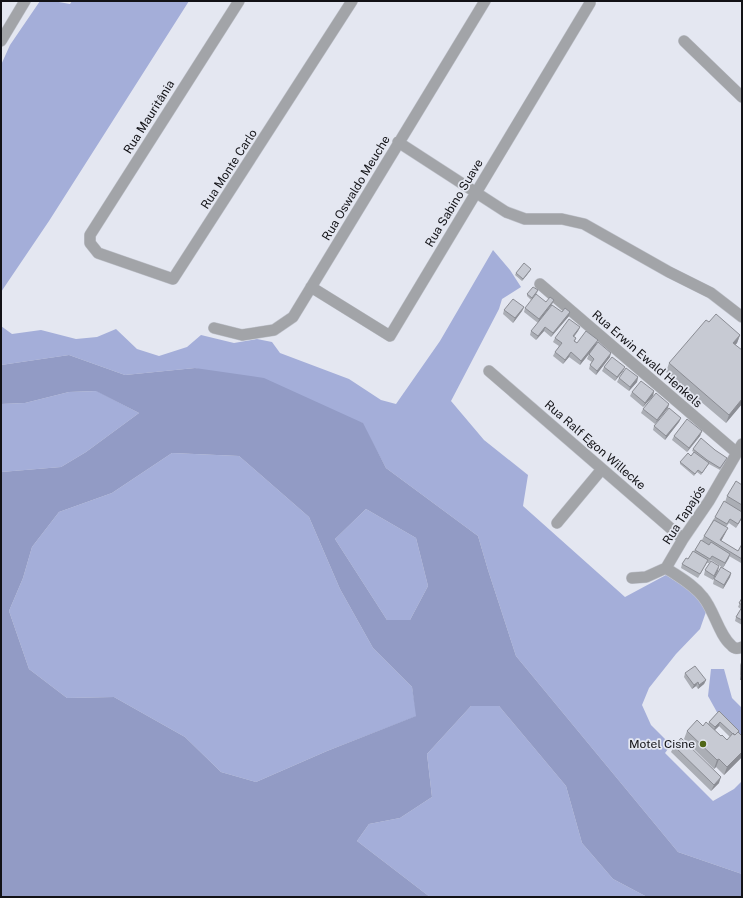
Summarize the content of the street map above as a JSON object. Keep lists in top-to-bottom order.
{
  "streets": {
    "street": [
      "Rua Mauritânia",
      "Rua Monte Carlo",
      "Rua Oswaldo Meuche",
      "Rua Sabino Suave",
      "Rua Erwin Ewald Henkels",
      "Rua Ralf Egon Willecke",
      "Rua Tapajós"
    ]
  },
  "crossings": [
    ["Rua Mauritânia", "Rua Monte Carlo"],
    ["Rua Oswaldo Meuche", "Rua Sabino Suave"],
    ["Rua Erwin Ewald Henkels", "Rua Tapajós"],
    ["Rua Ralf Egon Willecke", "Rua Tapajós"]
  ],
  "places": ["Motel Cisne"]
}
